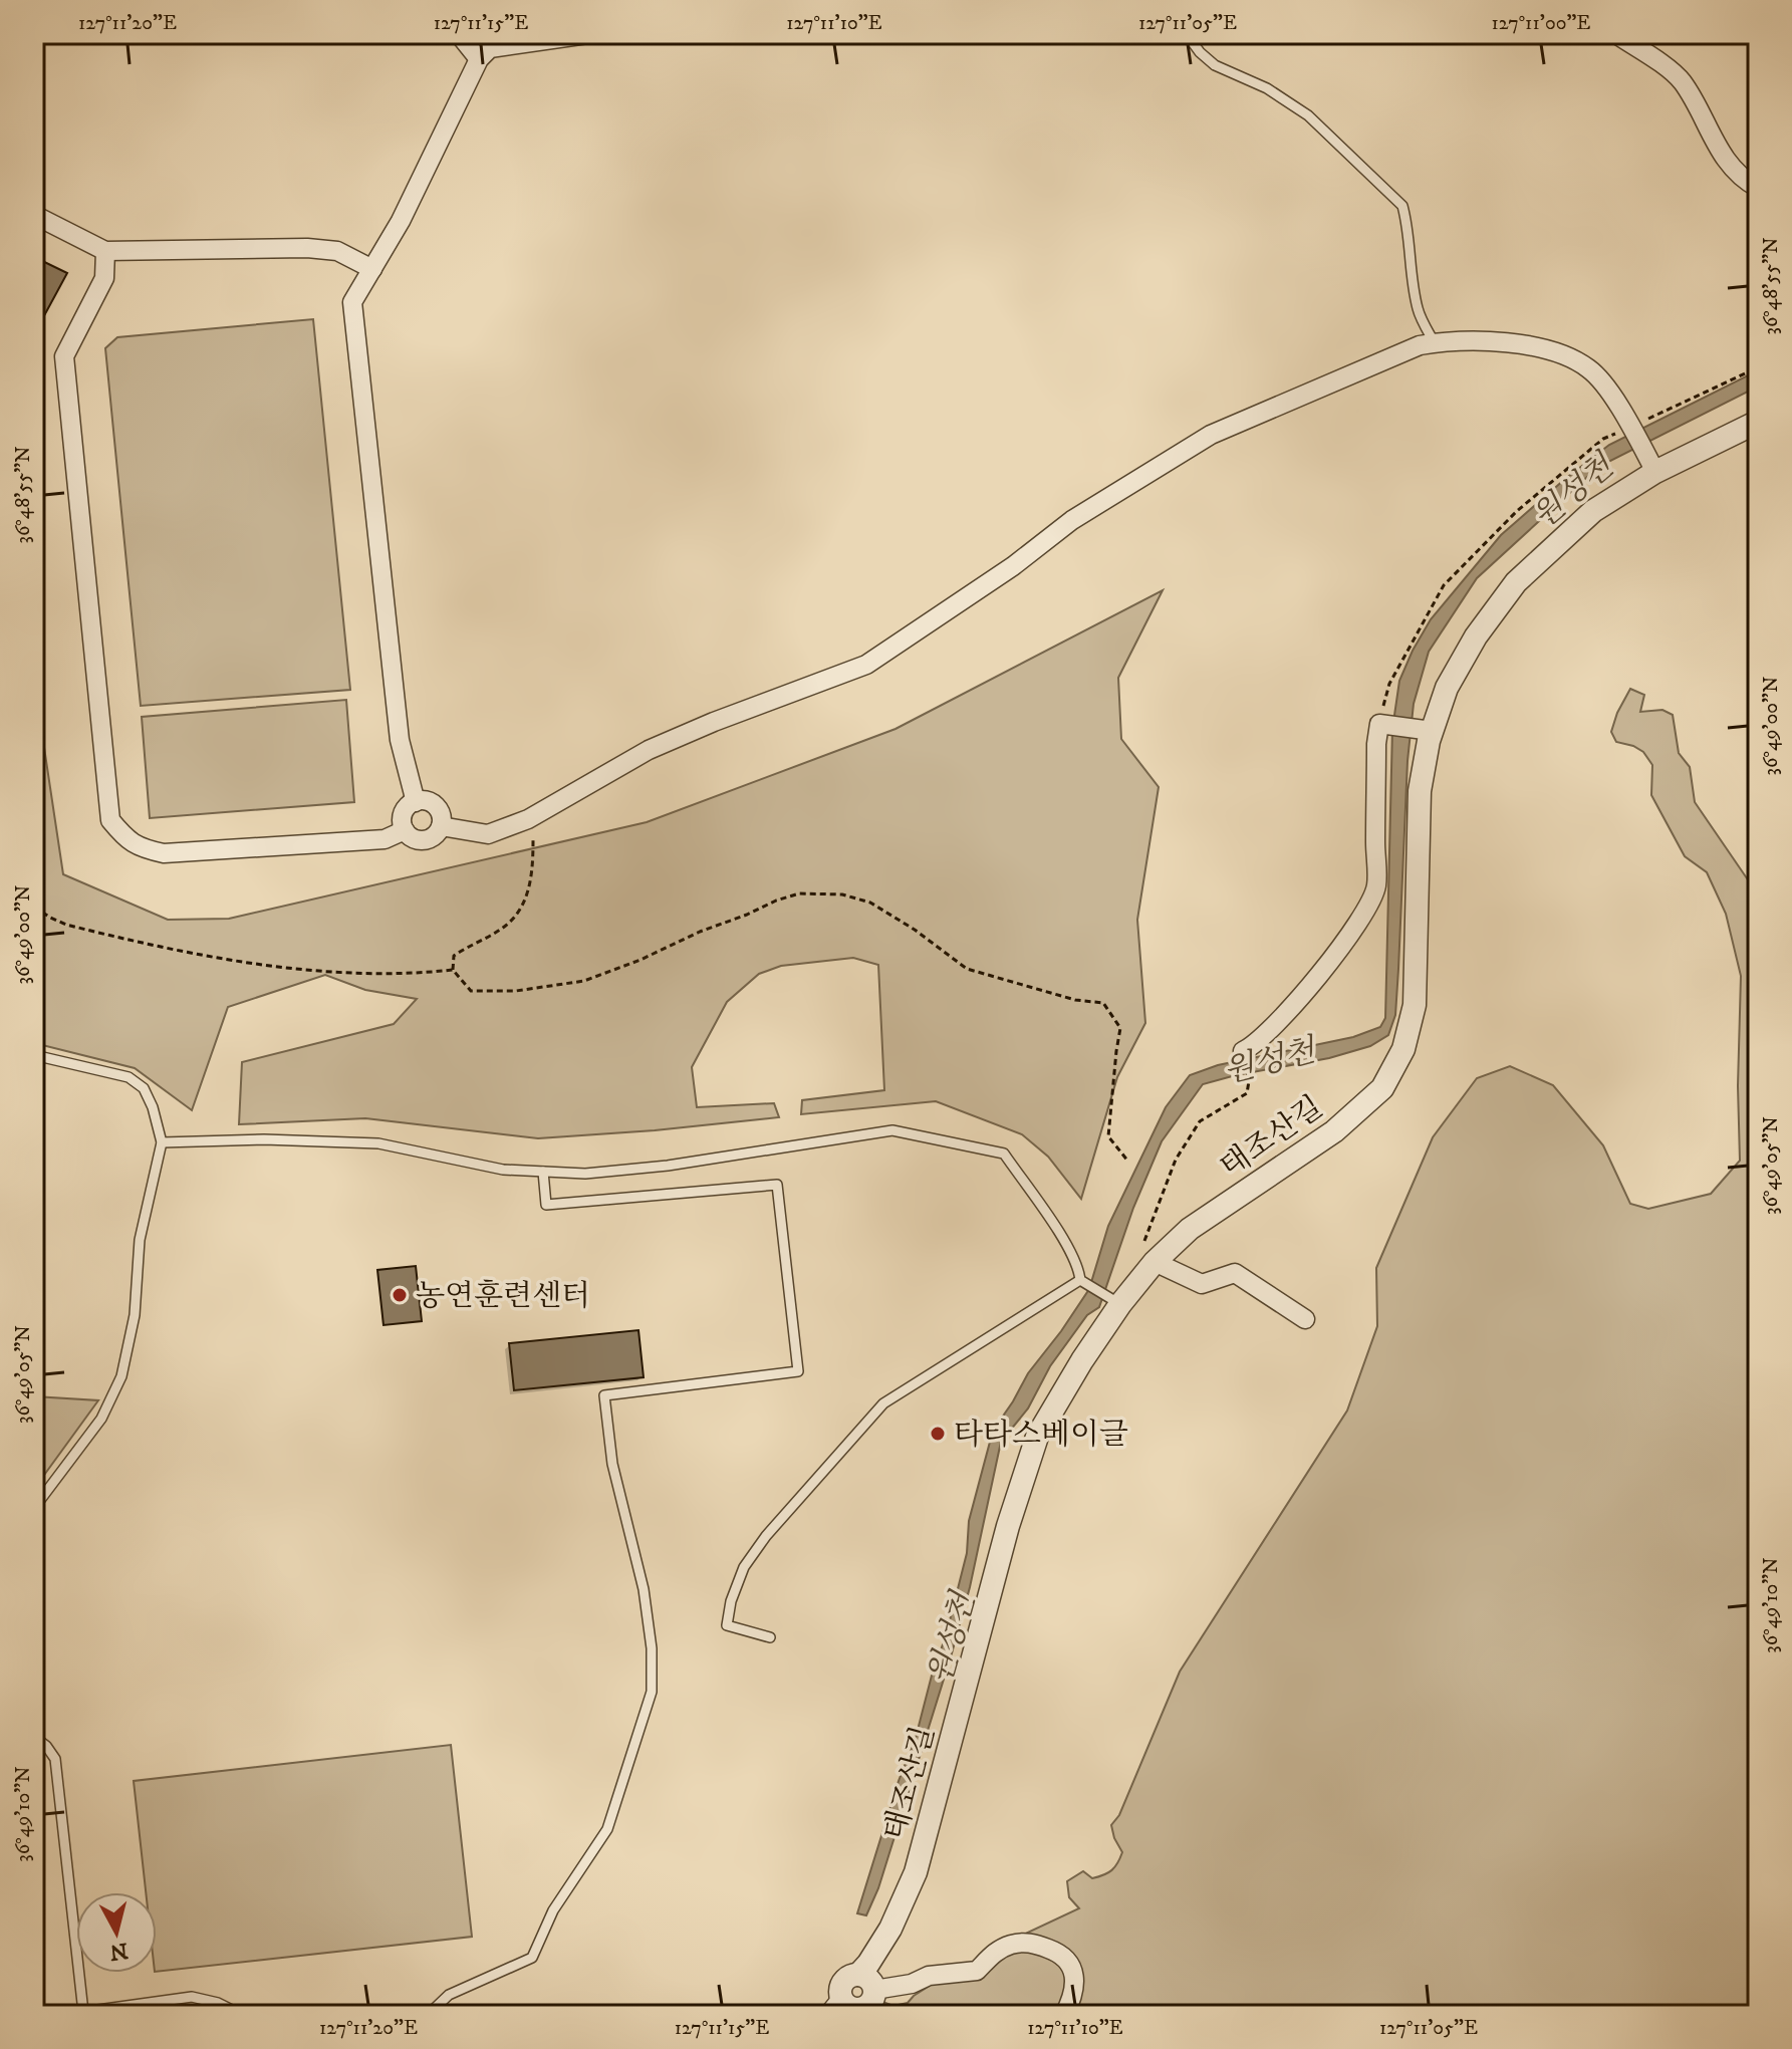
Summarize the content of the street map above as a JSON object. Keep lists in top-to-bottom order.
{
  "streets": {
    "street": ["태조산길"]
  },
  "water": ["원성천"],
  "places": ["농연훈련센터", "타타스베이글"],
  "north": "bottom",
  "coordinates": [
    "127°11'20\"E",
    "127°11'15\"E",
    "127°11'10\"E",
    "127°11'05\"E",
    "127°11'00\"E",
    "36°48'55\"N",
    "36°49'00\"N",
    "36°49'05\"N",
    "36°49'10\"N"
  ]
}
